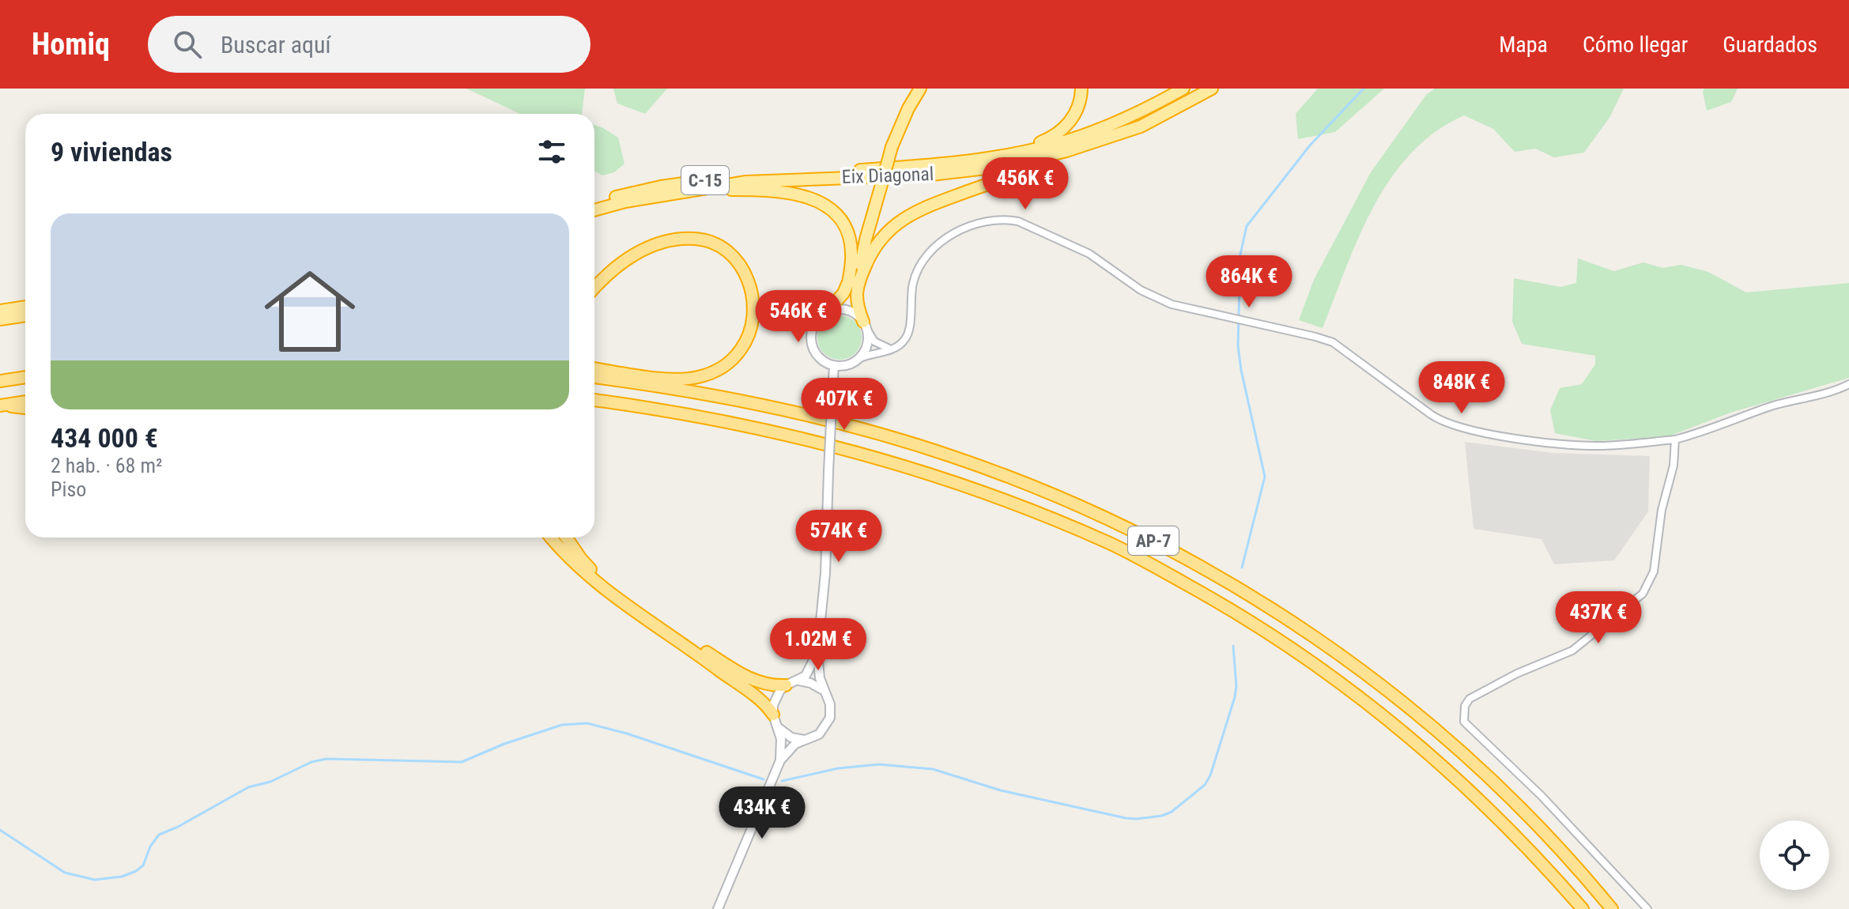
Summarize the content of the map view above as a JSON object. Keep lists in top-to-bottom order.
{
  "streets": {
    "highway": ["Eix Diagonal", "C-15", "AP-7"]
  },
  "page": {
    "header": "Homiq",
    "search": "Buscar aquí",
    "nav": ["Mapa", "Cómo llegar", "Guardados"],
    "heading": "9 viviendas",
    "price": [
      "456K €",
      "864K €",
      "546K €",
      "848K €",
      "407K €",
      "574K €",
      "437K €",
      "1.02M €",
      "434K €"
    ],
    "list": [
      {
        "name": "434 000 €",
        "note": "2 hab. · 68 m² · Piso"
      }
    ]
  }
}
